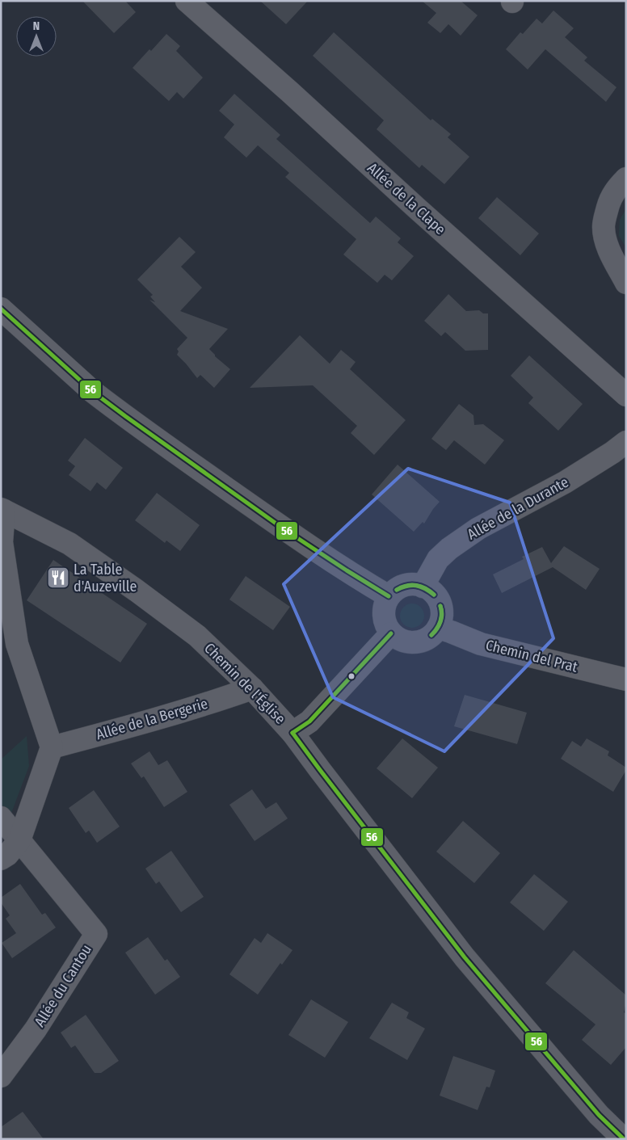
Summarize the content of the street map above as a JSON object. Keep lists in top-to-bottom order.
{
  "streets": {
    "street": [
      "Allée de la Clape",
      "Allée de la Durante",
      "Chemin del Prat",
      "Chemin de l'Église",
      "Allée de la Bergerie",
      "Allée du Cantou"
    ]
  },
  "crossings": [
    ["Allée de la Durante", "Chemin del Prat"],
    ["Chemin de l'Église", "Allée de la Bergerie"]
  ],
  "places": {
    "restaurant": ["La Table d'Auzeville"]
  },
  "lines": ["transit line 56"],
  "north": "top"
}
